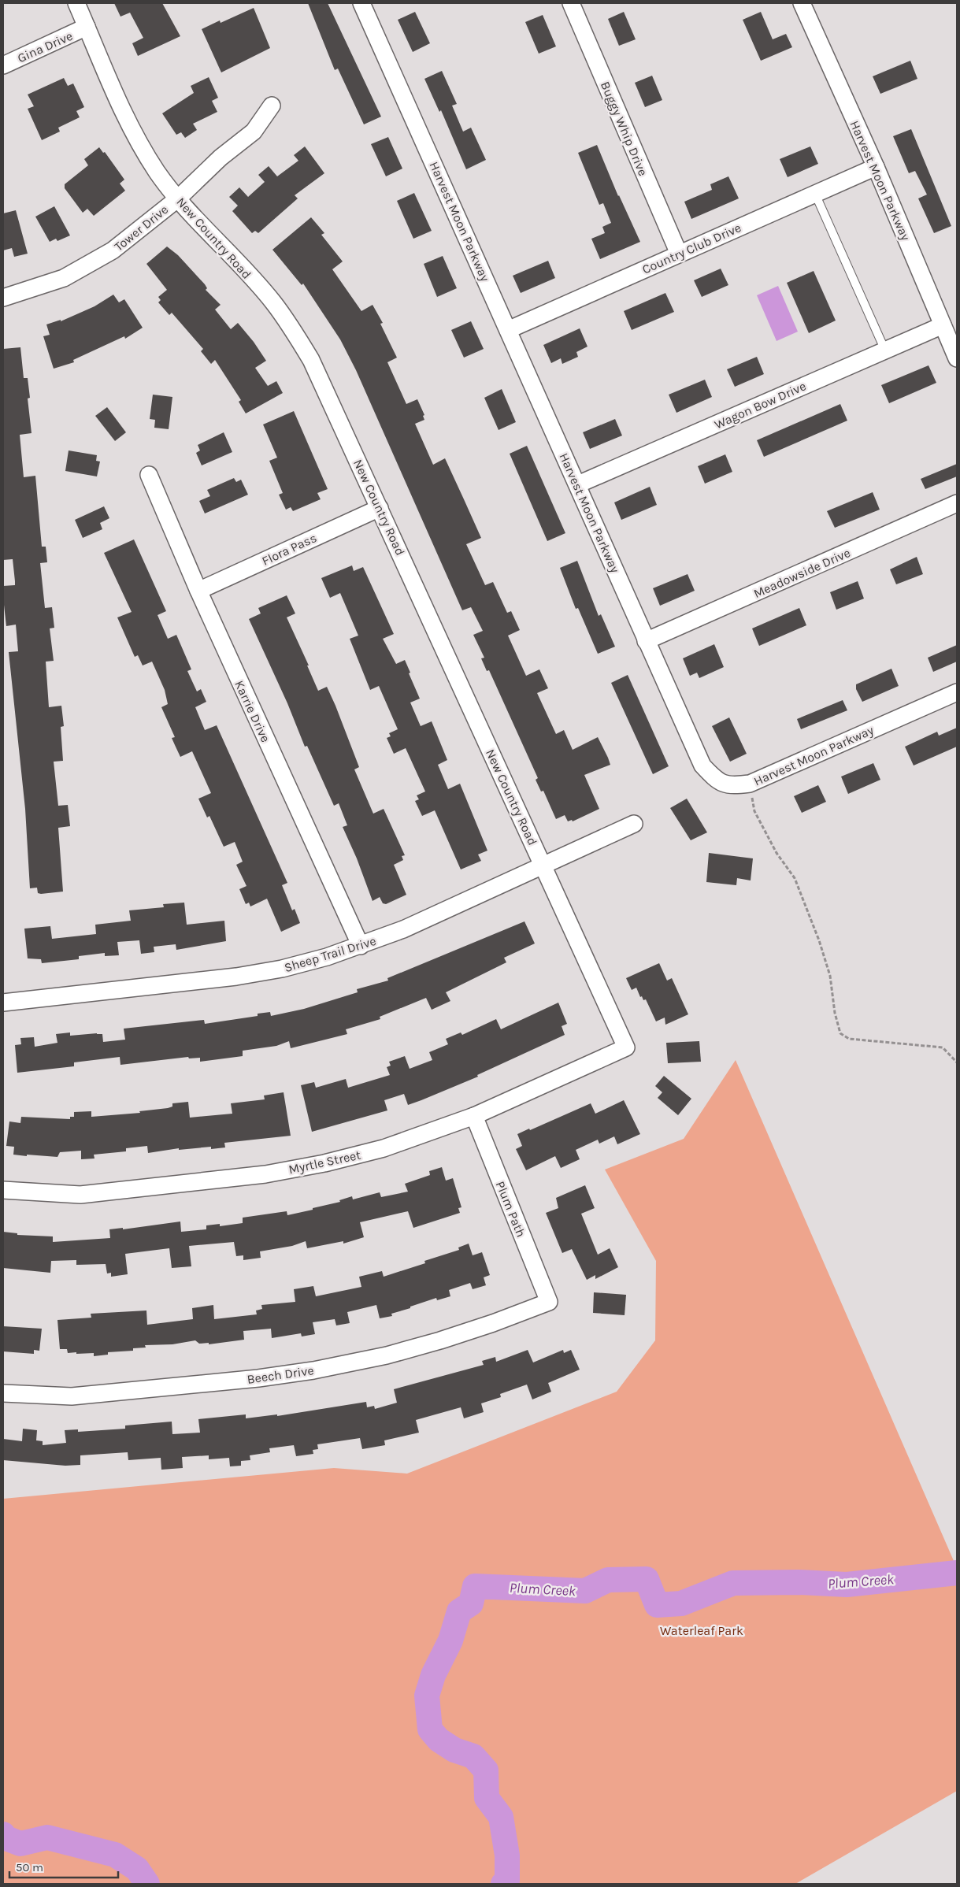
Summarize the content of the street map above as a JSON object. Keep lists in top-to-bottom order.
{
  "streets": {
    "street": [
      "Gina Drive",
      "Buggy Whip Drive",
      "Harvest Moon Parkway",
      "Tower Drive",
      "New Country Road",
      "Country Club Drive",
      "Wagon Bow Drive",
      "Flora Pass",
      "Meadowside Drive",
      "Karrie Drive",
      "Sheep Trail Drive",
      "Myrtle Street",
      "Plum Path",
      "Beech Drive"
    ]
  },
  "crossings": [
    ["Gina Drive", "New Country Road"],
    ["Buggy Whip Drive", "Country Club Drive"],
    ["Harvest Moon Parkway", "Country Club Drive"],
    ["Harvest Moon Parkway", "Wagon Bow Drive"],
    ["Harvest Moon Parkway", "Meadowside Drive"],
    ["Tower Drive", "New Country Road"],
    ["New Country Road", "Flora Pass"],
    ["New Country Road", "Sheep Trail Drive"],
    ["New Country Road", "Myrtle Street"],
    ["Flora Pass", "Karrie Drive"],
    ["Karrie Drive", "Sheep Trail Drive"],
    ["Myrtle Street", "Plum Path"],
    ["Plum Path", "Beech Drive"]
  ],
  "water": ["Plum Creek"],
  "parks": ["Waterleaf Park"],
  "scale_bar": "50 m"
}
